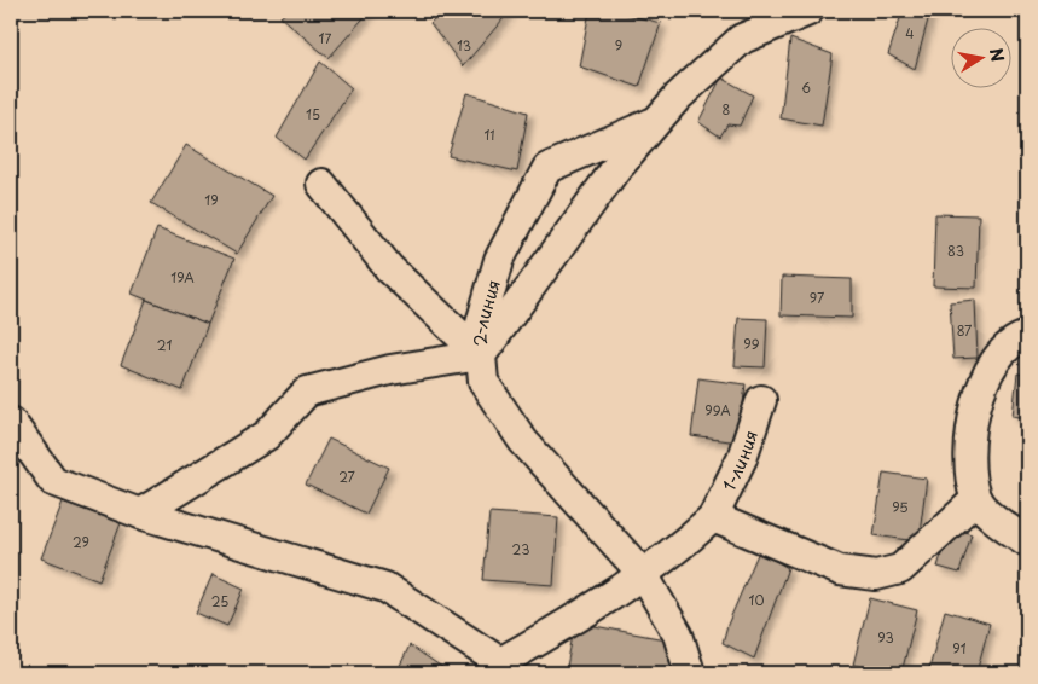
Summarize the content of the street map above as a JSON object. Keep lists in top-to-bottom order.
{
  "streets": {
    "street": ["2-линия", "1-линия"]
  },
  "house_numbers": [
    "4",
    "17",
    "13",
    "9",
    "6",
    "8",
    "15",
    "11",
    "19",
    "83",
    "19А",
    "97",
    "87",
    "99",
    "21",
    "99А",
    "27",
    "95",
    "29",
    "23",
    "10",
    "25",
    "93",
    "91"
  ],
  "north": "right"
}
